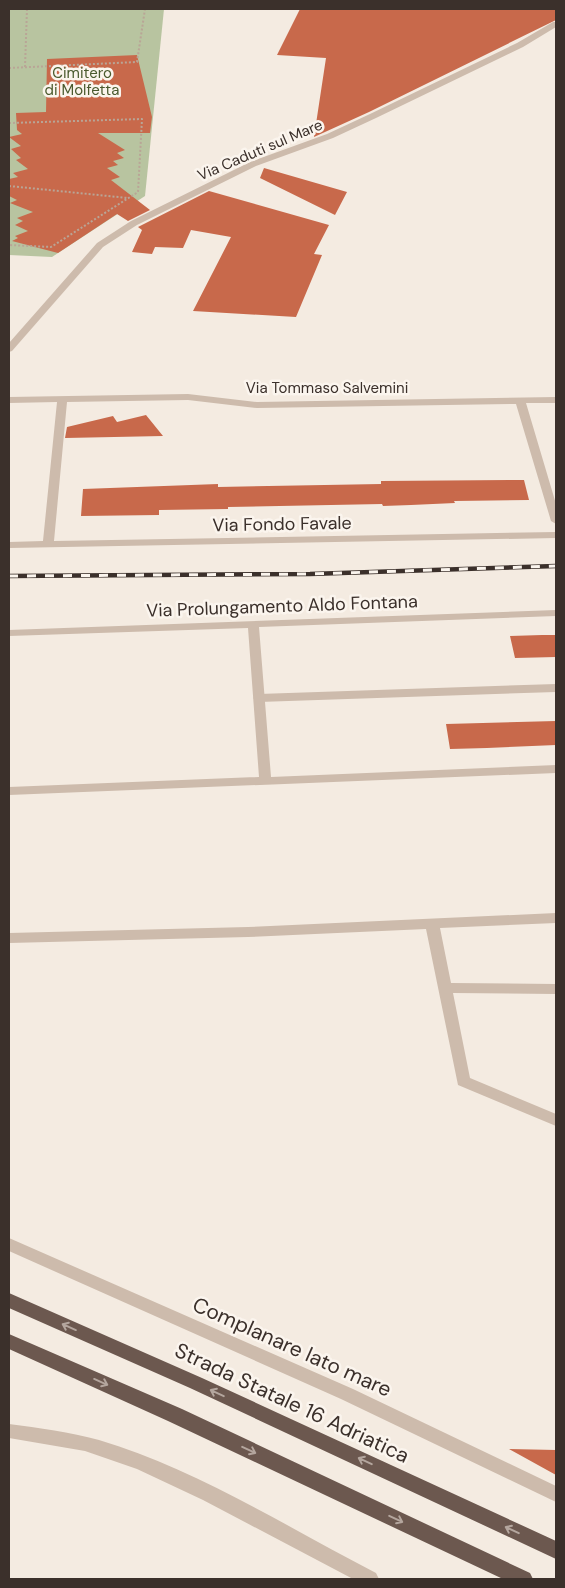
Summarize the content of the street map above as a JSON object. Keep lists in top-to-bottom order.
{
  "streets": {
    "highway": ["Strada Statale 16 Adriatica"],
    "street": [
      "Via Caduti sul Mare",
      "Via Tommaso Salvemini",
      "Via Fondo Favale",
      "Via Prolungamento Aldo Fontana",
      "Complanare lato mare"
    ]
  },
  "parks": ["Cimitero di Molfetta"]
}
